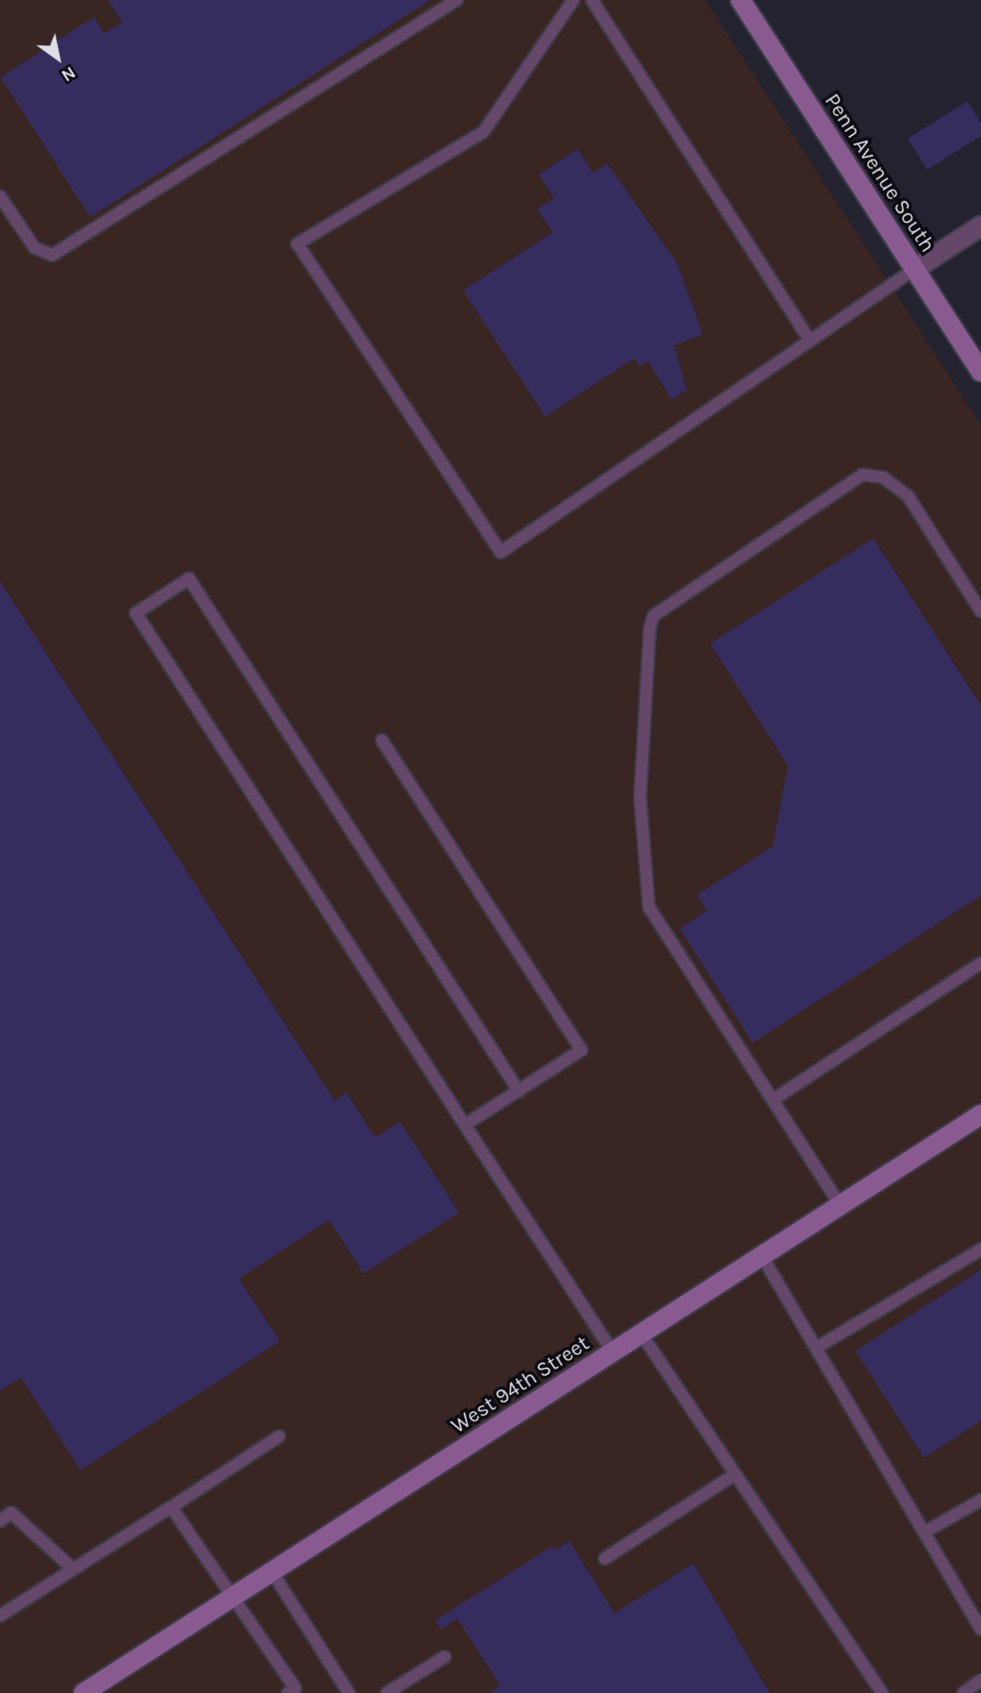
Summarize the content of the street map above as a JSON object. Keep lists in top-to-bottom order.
{
  "streets": {
    "street": ["Penn Avenue South", "West 94th Street"]
  },
  "north": "bottom right"
}
